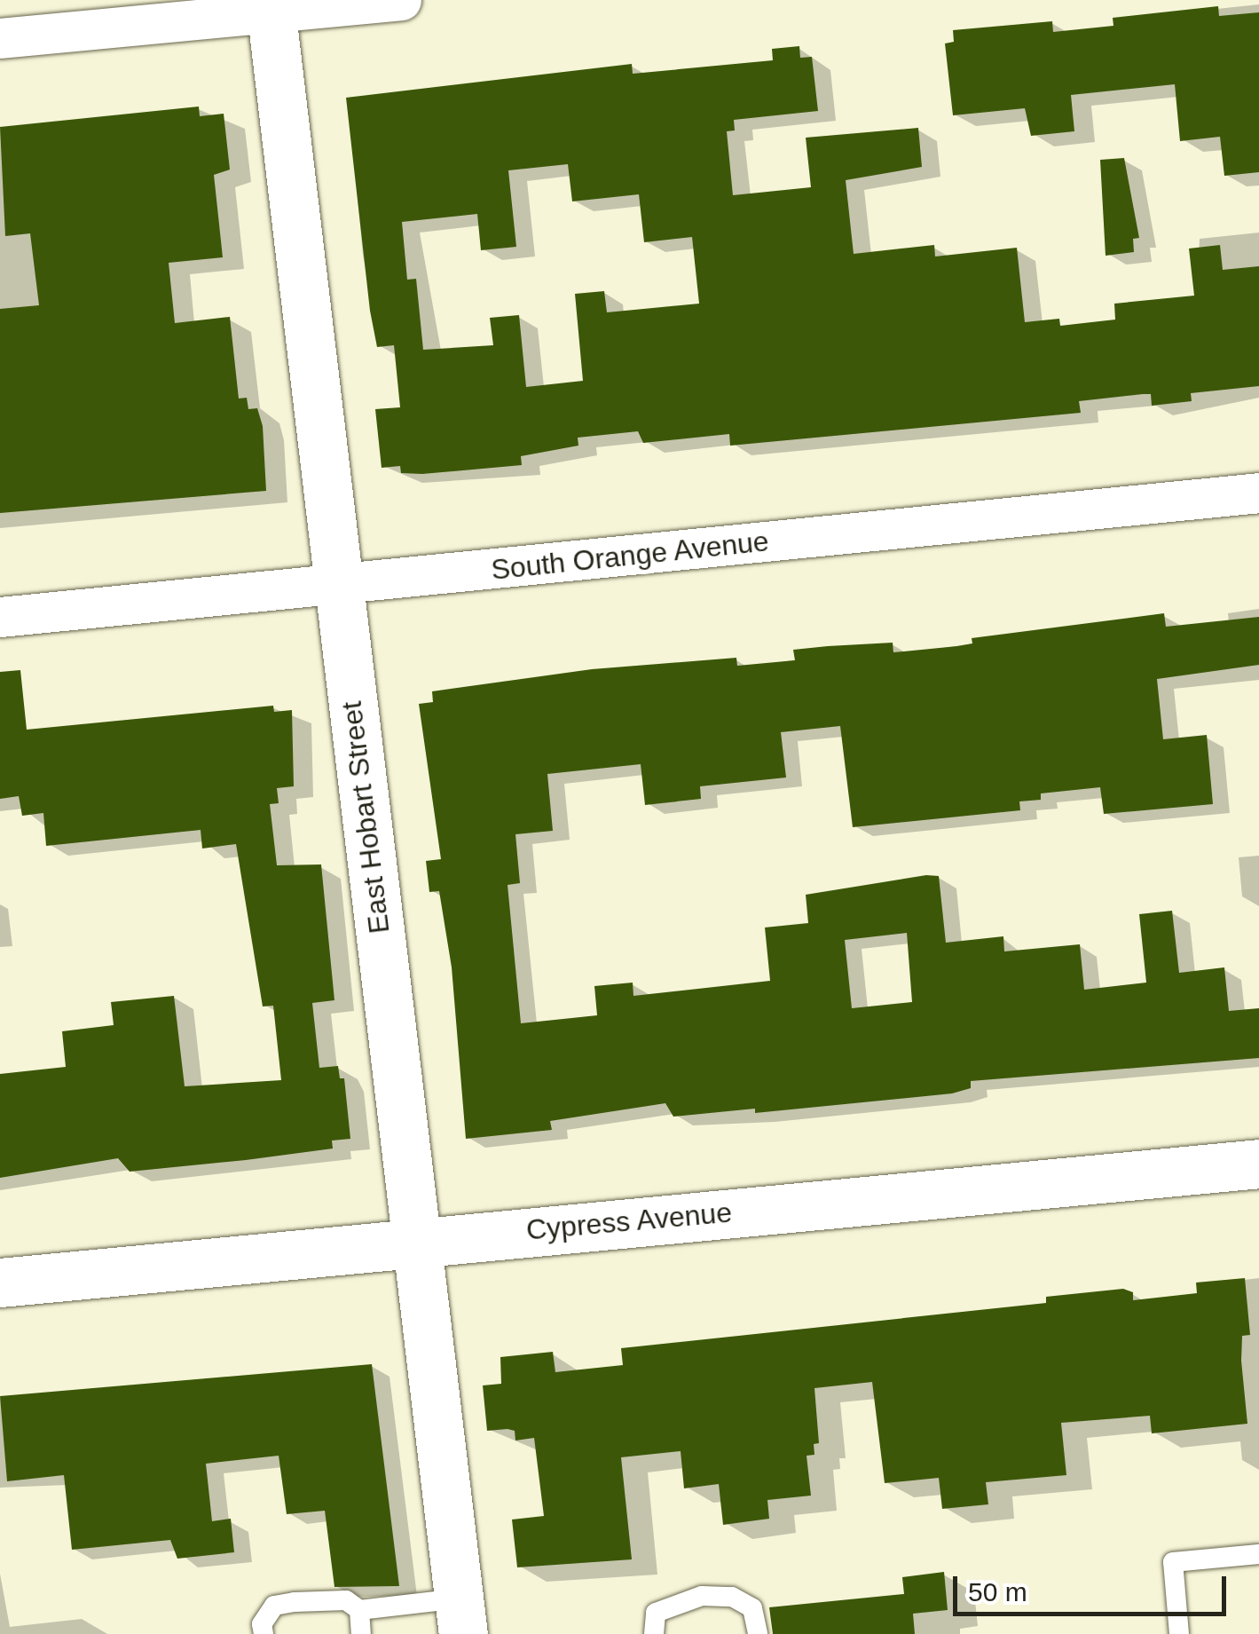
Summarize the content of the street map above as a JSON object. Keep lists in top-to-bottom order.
{
  "streets": {
    "street": ["South Orange Avenue", "East Hobart Street", "Cypress Avenue"]
  },
  "crossings": [
    ["South Orange Avenue", "East Hobart Street"],
    ["East Hobart Street", "Cypress Avenue"]
  ],
  "scale_bar": "50 m"
}
